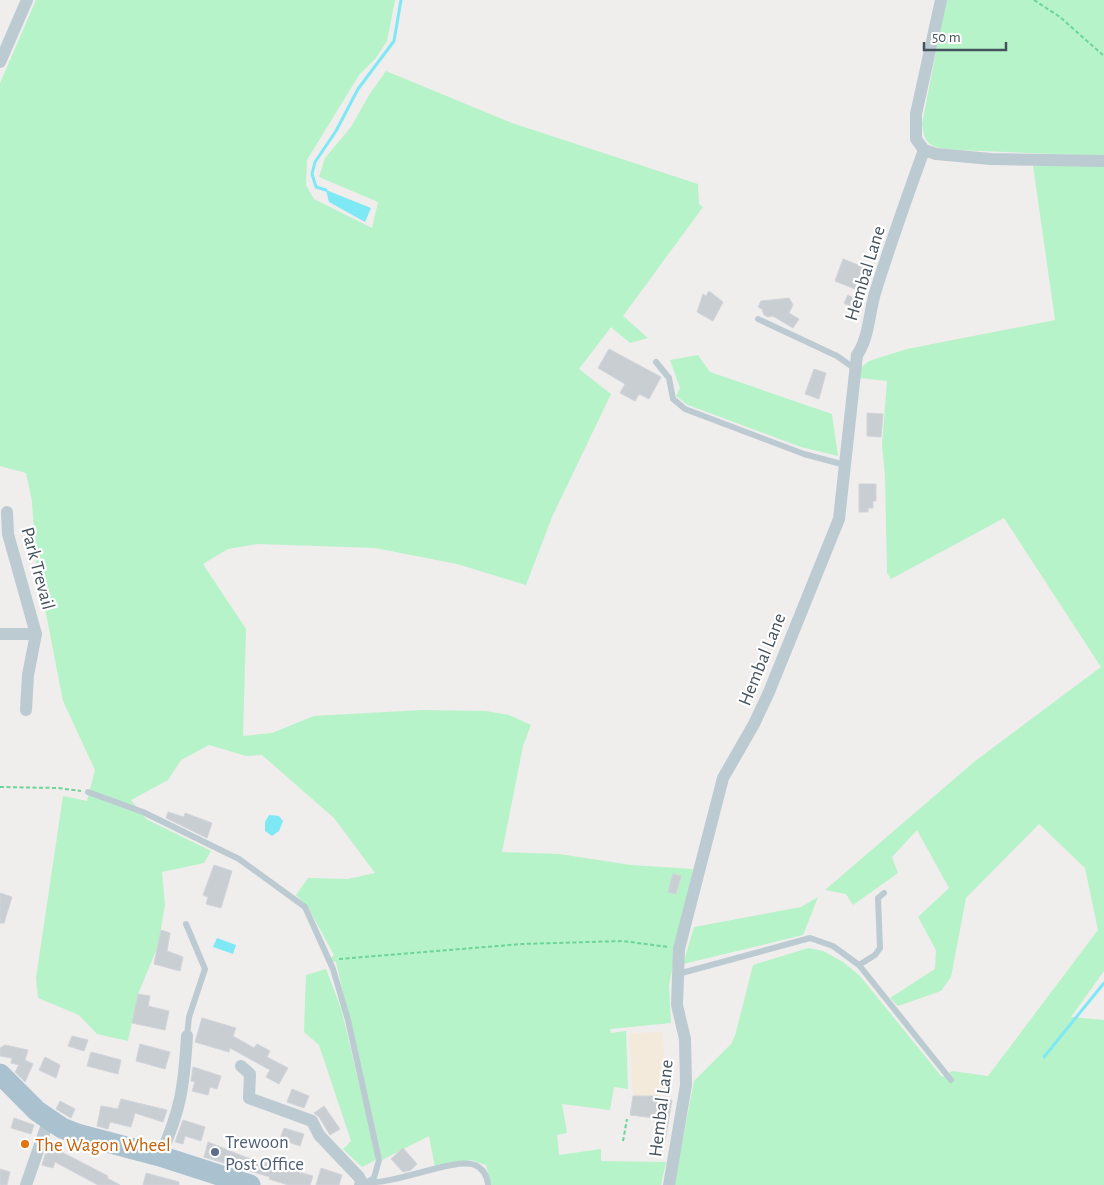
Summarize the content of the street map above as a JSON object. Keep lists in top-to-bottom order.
{
  "streets": {
    "street": ["Hembal Lane", "Park Trevail"]
  },
  "places": ["The Wagon Wheel", "Trewoon Post Office"],
  "scale_bar": "50 m"
}
